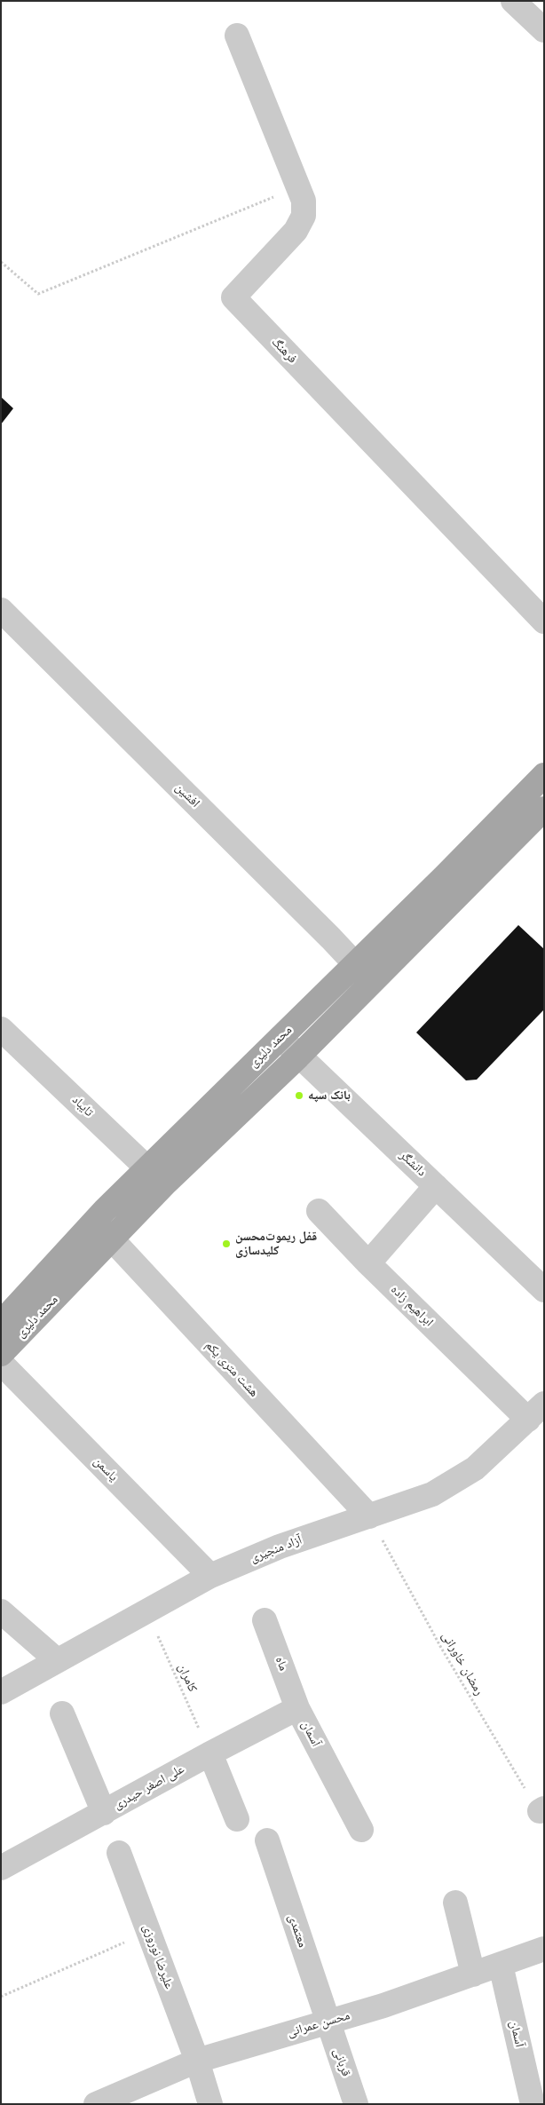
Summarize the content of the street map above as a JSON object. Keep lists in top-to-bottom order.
{
  "streets": {
    "main road": ["محمد دلیری"],
    "street": [
      "فرهنگ",
      "افشین",
      "تایباد",
      "دانشگر",
      "ابراهیم زاده",
      "هشت متری یکم",
      "یاسمن",
      "آزاد منجیری",
      "ماه",
      "آسمان",
      "علی اصغر حیدری",
      "معتمدی",
      "علیرضا نوروزی",
      "محسن عمرانی",
      "قربانی"
    ],
    "path": ["رمضان خاورانی", "کامران"]
  },
  "crossings": [
    ["افشین", "محمد دلیری"],
    ["محمد دلیری", "تایباد"],
    ["محمد دلیری", "دانشگر"],
    ["محمد دلیری", "هشت متری یکم"],
    ["ابراهیم زاده", "آزاد منجیری"],
    ["هشت متری یکم", "آزاد منجیری"],
    ["هشت متری یکم", "رمضان خاورانی"],
    ["یاسمن", "آزاد منجیری"],
    ["آزاد منجیری", "رمضان خاورانی"],
    ["آزاد منجیری", "کامران"],
    ["ماه", "آسمان"],
    ["ماه", "علی اصغر حیدری"],
    ["کامران", "علی اصغر حیدری"],
    ["آسمان", "علی اصغر حیدری"],
    ["آسمان", "محسن عمرانی"],
    ["معتمدی", "محسن عمرانی"],
    ["معتمدی", "قربانی"],
    ["علیرضا نوروزی", "محسن عمرانی"],
    ["محسن عمرانی", "قربانی"]
  ],
  "places": ["بانک سپه", "قفل ریموت‌محسن کلیدسازی"]
}
